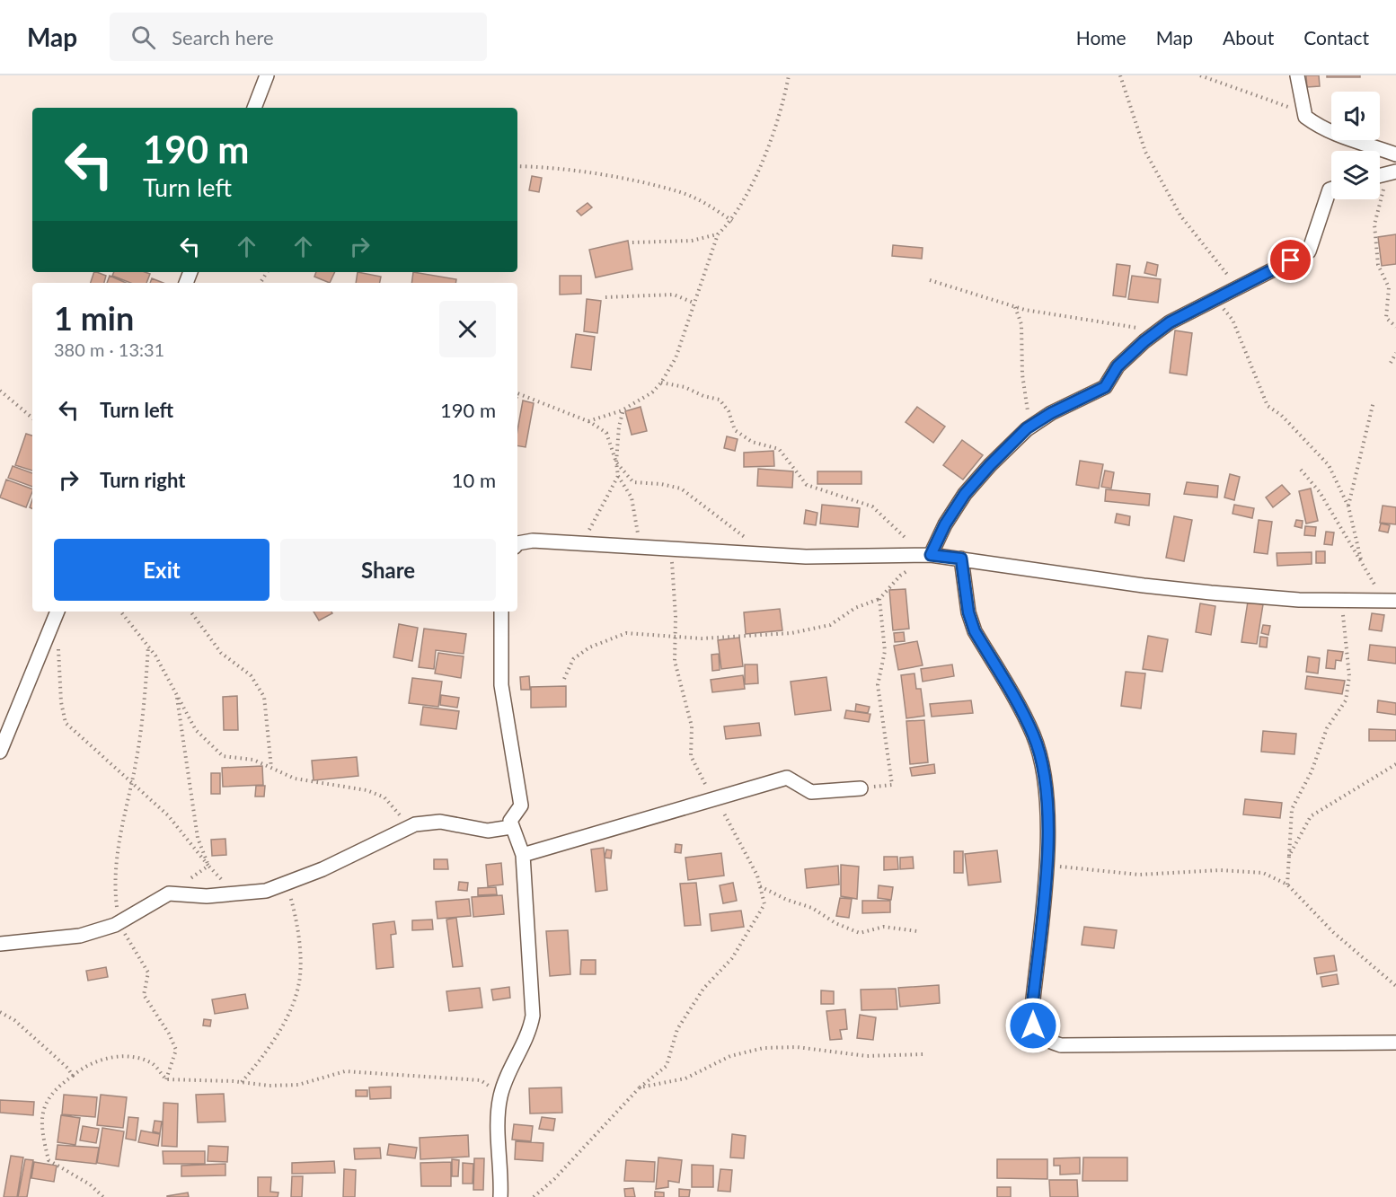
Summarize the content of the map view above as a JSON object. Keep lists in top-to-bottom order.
{
  "page": {
    "header": "Map",
    "search": "Search here",
    "nav": [
      "Home",
      "Map",
      "About",
      "Contact"
    ],
    "turn": ["190 m", "Turn left"],
    "heading": ["1 min", "380 m · 13:31"],
    "list": [
      {
        "name": "Turn left",
        "value": "190 m"
      },
      {
        "name": "Turn right",
        "value": "10 m"
      }
    ],
    "buttons": ["Exit", "Share"]
  }
}
